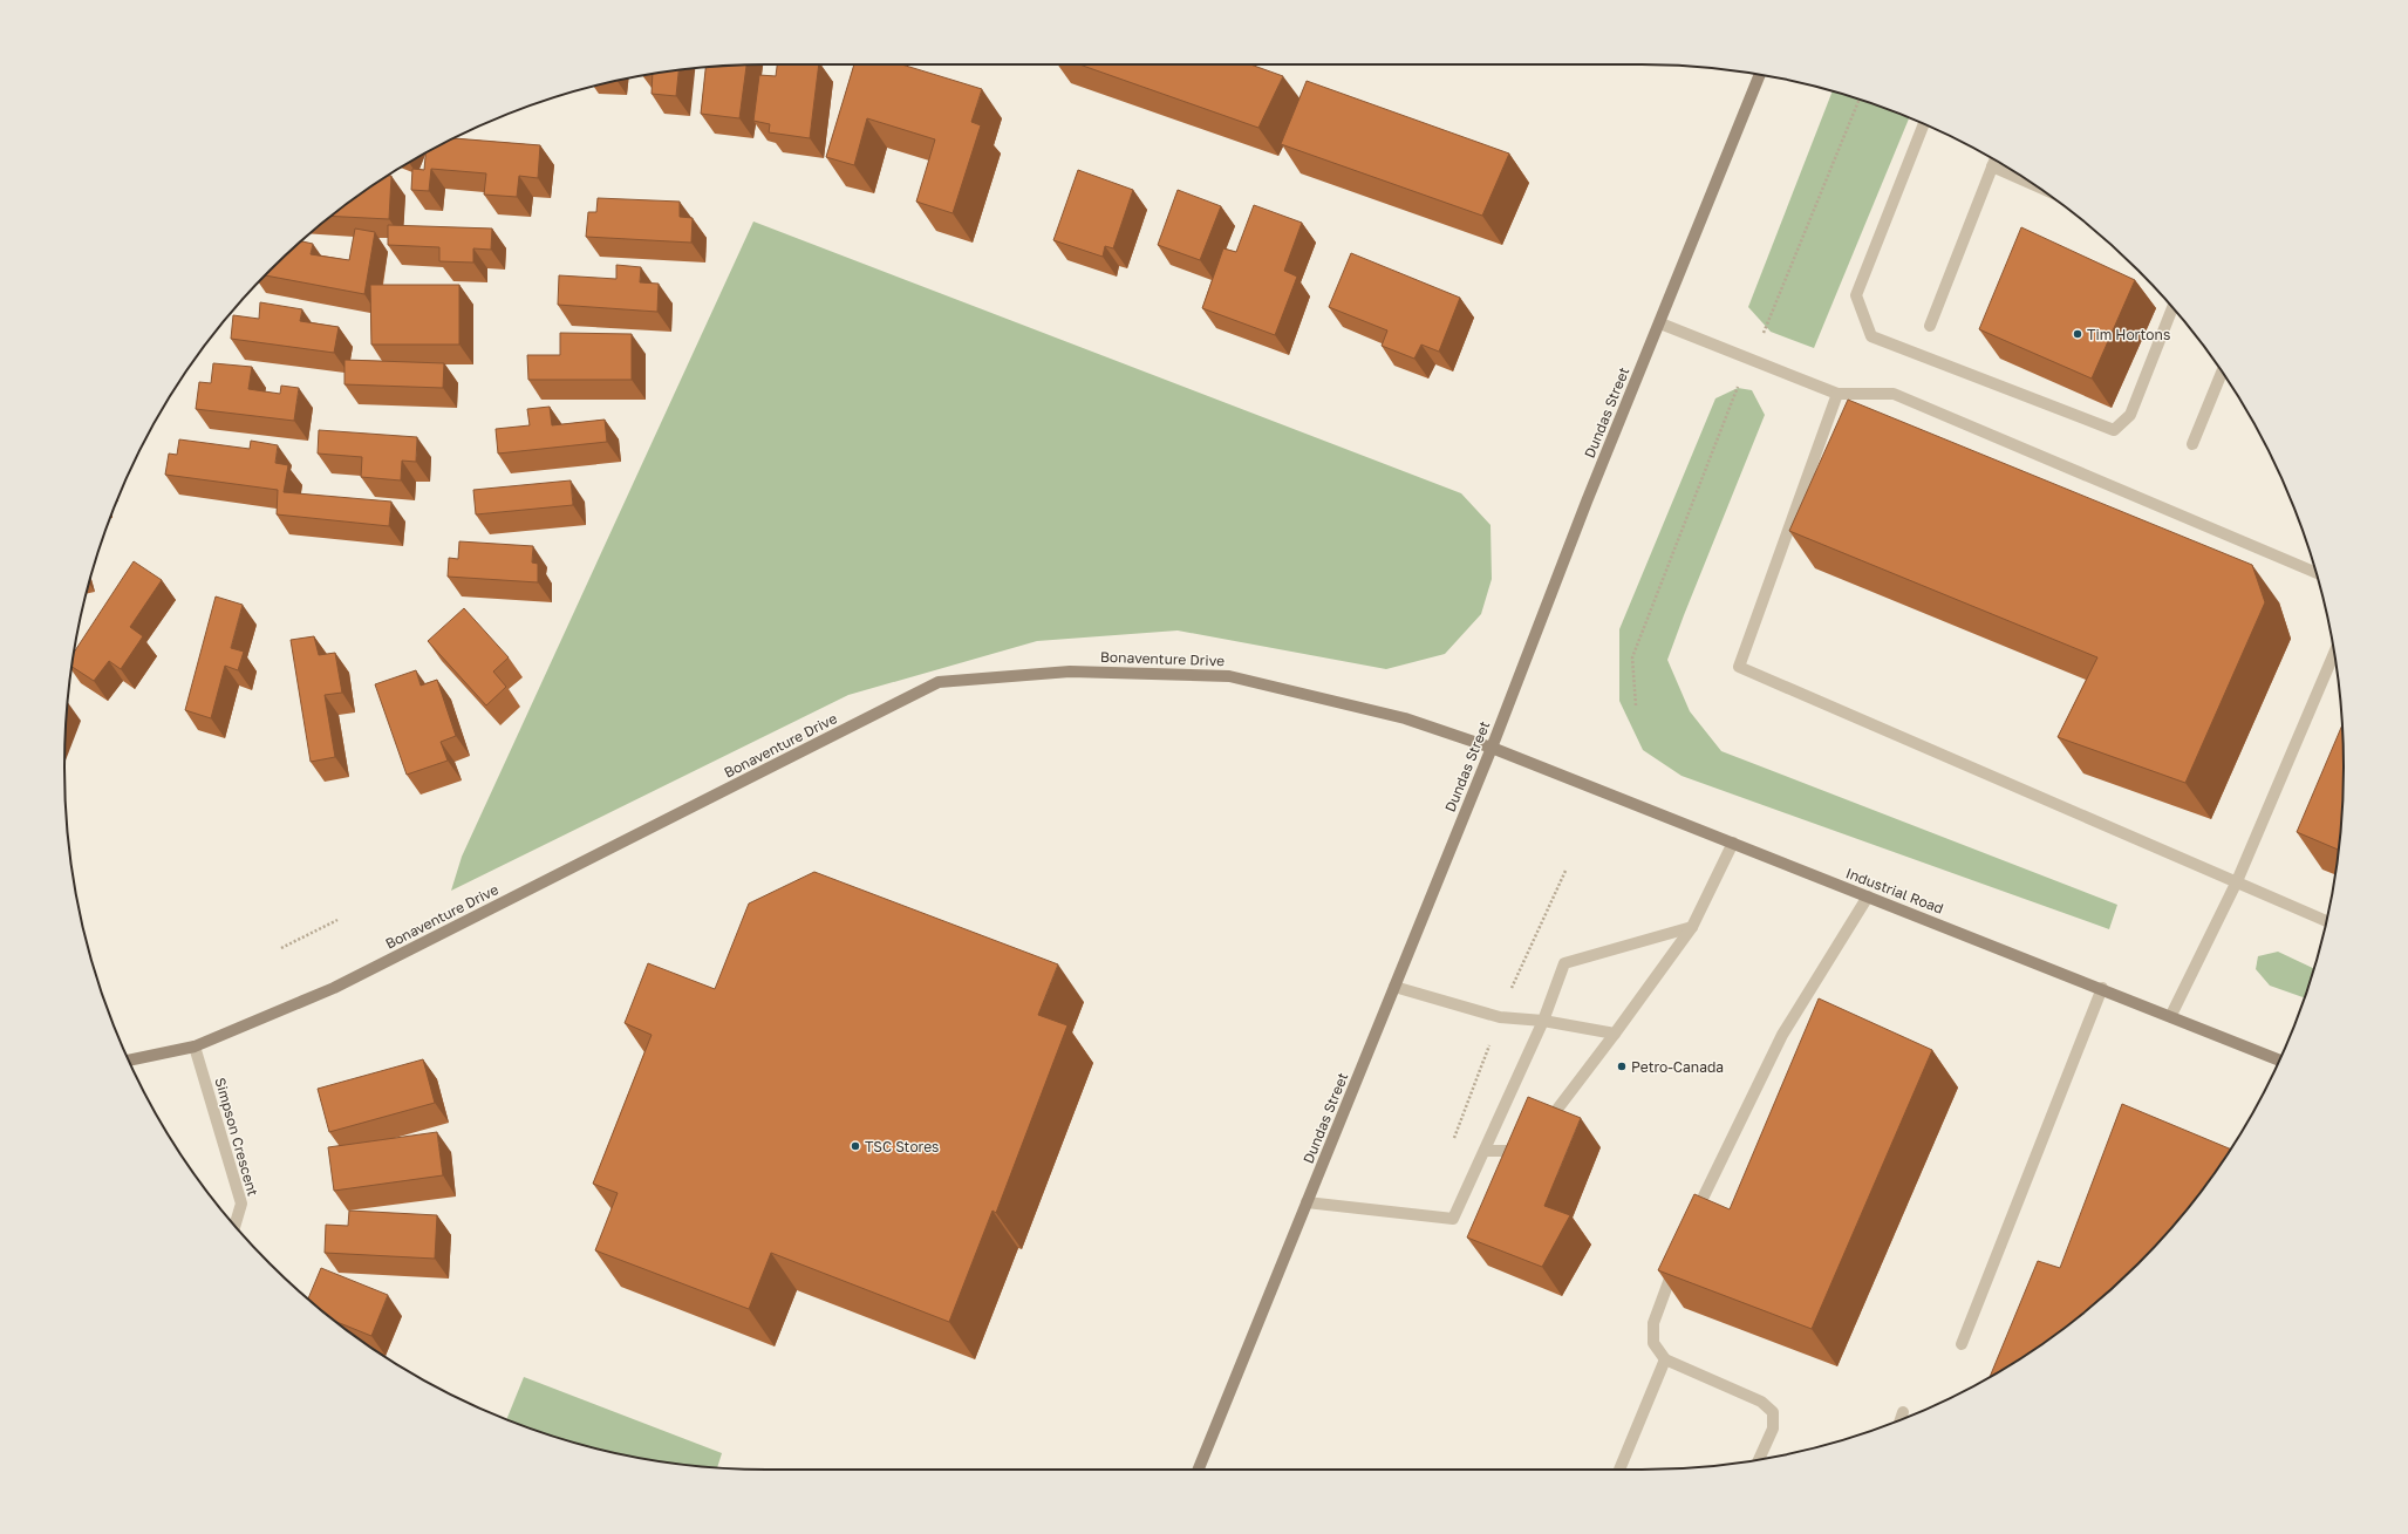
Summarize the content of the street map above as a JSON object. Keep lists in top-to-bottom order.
{
  "streets": {
    "street": [
      "Dundas Street",
      "Bonaventure Drive",
      "Industrial Road",
      "Simpson Crescent"
    ]
  },
  "crossings": [
    ["Dundas Street", "Bonaventure Drive"],
    ["Dundas Street", "Industrial Road"],
    ["Bonaventure Drive", "Industrial Road"],
    ["Bonaventure Drive", "Simpson Crescent"]
  ],
  "places": ["Tim Hortons", "Petro-Canada", "TSC Stores"]
}
